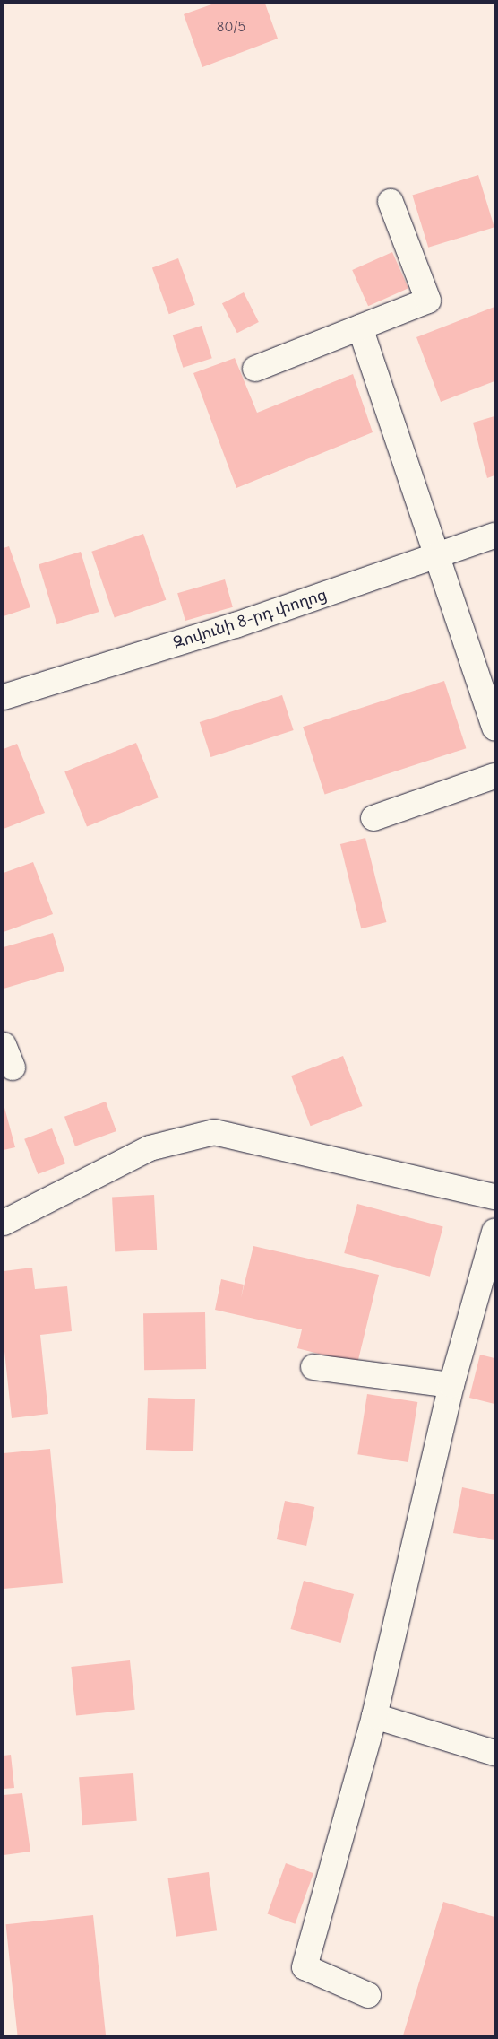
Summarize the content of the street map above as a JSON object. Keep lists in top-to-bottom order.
{
  "streets": {
    "street": ["Զովունի 8-րդ փողոց"]
  },
  "house_numbers": ["80/5"]
}
